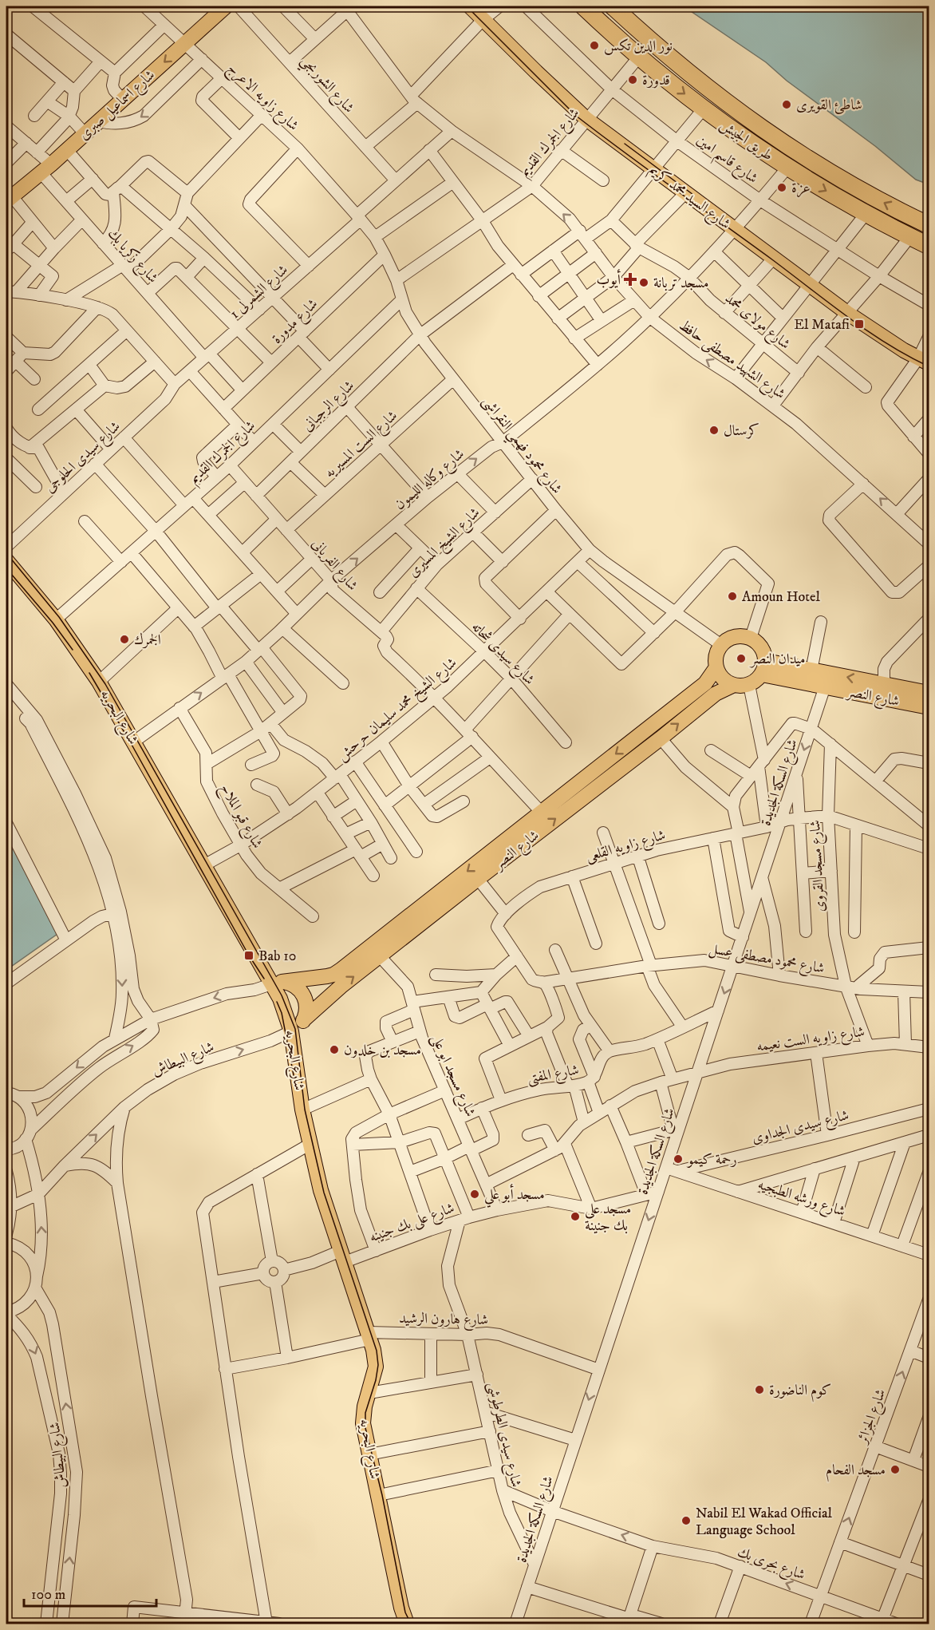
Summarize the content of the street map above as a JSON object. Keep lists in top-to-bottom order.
{
  "streets": {
    "highway": ["طريق الجيش"],
    "main road": [
      "شارع اسماعيل صبرى",
      "شارع السيد محمد كريم",
      "شارع النصر",
      "شارع البحريه"
    ],
    "street": [
      "شارع الشوربجي",
      "شارع زاويه الاعرج",
      "شارع الجمرك القديم",
      "شارع قاسم امين",
      "شارع زكريا بك",
      "شارع الشمرلى 1",
      "شارع مدورة",
      "شارع مولاى محمد",
      "شارع الشهيد مصطفى حافظ",
      "شارع الرجبانى",
      "شارع الست المسيريه",
      "شارع محمود فهمي النقراشى",
      "شارع سيدى الحلوجى",
      "شارع وكاله الليمون",
      "شارع الشيخ المسيرى",
      "شارع الفريانى",
      "شارع سيدى شحاته",
      "شارع الشيخ محمد سليمان حرحش",
      "شارع السكة الجديدة",
      "شارع قبو الملاح",
      "شارع زاويه القلعى",
      "شارع مسجد القروى",
      "شارع محمود مصطفى عسل",
      "شارع زاويه الست نعيمه",
      "شارع البيطاش",
      "شارع المفتى",
      "شارع مسجد ابو على",
      "شارع سيدى الجداوى",
      "شارع ورشه الطبجيه",
      "شارع على بك جنينه",
      "شارع هارون الرشيد",
      "شارع الجزائر",
      "شارع سيدى الطرطوشى",
      "شارع بحرى بك"
    ]
  },
  "crossings": [
    ["شارع الشوربجي", "شارع الشمرلى 1"],
    ["شارع زاويه الاعرج", "شارع اسماعيل صبرى"],
    ["شارع زاويه الاعرج", "شارع الشمرلى 1"],
    ["شارع زاويه الاعرج", "شارع محمود فهمي النقراشى"],
    ["شارع اسماعيل صبرى", "شارع زكريا بك"],
    ["طريق الجيش", "شارع الجمرك القديم"],
    ["طريق الجيش", "شارع وكاله الليمون"],
    ["شارع الجمرك القديم", "شارع قاسم امين"],
    ["شارع الجمرك القديم", "شارع السيد محمد كريم"],
    ["شارع الجمرك القديم", "شارع الشهيد مصطفى حافظ"],
    ["شارع الجمرك القديم", "شارع محمود فهمي النقراشى"],
    ["شارع الجمرك القديم", "شارع الفريانى"],
    ["شارع الجمرك القديم", "شارع البحريه"],
    ["شارع قاسم امين", "شارع وكاله الليمون"],
    ["شارع السيد محمد كريم", "شارع وكاله الليمون"],
    ["شارع زكريا بك", "شارع الشمرلى 1"],
    ["شارع زكريا بك", "شارع مدورة"],
    ["شارع الشمرلى 1", "شارع الشهيد مصطفى حافظ"],
    ["شارع الشمرلى 1", "شارع محمود فهمي النقراشى"],
    ["شارع الشمرلى 1", "شارع سيدى الحلوجى"],
    ["شارع مدورة", "شارع محمود فهمي النقراشى"],
    ["شارع مولاى محمد", "شارع وكاله الليمون"],
    ["شارع الشهيد مصطفى حافظ", "شارع وكاله الليمون"],
    ["شارع الرجبانى", "شارع محمود فهمي النقراشى"],
    ["شارع الرجبانى", "شارع الفريانى"],
    ["شارع الست المسيريه", "شارع محمود فهمي النقراشى"],
    ["شارع الست المسيريه", "شارع الفريانى"],
    ["شارع محمود فهمي النقراشى", "شارع وكاله الليمون"],
    ["شارع محمود فهمي النقراشى", "شارع الشيخ المسيرى"],
    ["شارع محمود فهمي النقراشى", "شارع النصر"],
    ["شارع محمود فهمي النقراشى", "شارع الشيخ محمد سليمان حرحش"],
    ["شارع وكاله الليمون", "شارع الفريانى"],
    ["شارع وكاله الليمون", "شارع البحريه"],
    ["شارع وكاله الليمون", "شارع قبو الملاح"],
    ["شارع الشيخ المسيرى", "شارع الفريانى"],
    ["شارع الشيخ المسيرى", "شارع سيدى شحاته"],
    ["شارع سيدى شحاته", "شارع الشيخ محمد سليمان حرحش"],
    ["شارع النصر", "شارع البحريه"],
    ["شارع النصر", "شارع السكة الجديدة"],
    ["شارع النصر", "شارع البيطاش"],
    ["شارع النصر", "شارع مسجد ابو على"],
    ["شارع الشيخ محمد سليمان حرحش", "شارع البحريه"],
    ["شارع الشيخ محمد سليمان حرحش", "شارع قبو الملاح"],
    ["شارع البحريه", "شارع البيطاش"],
    ["شارع البحريه", "شارع على بك جنينه"],
    ["شارع البحريه", "شارع هارون الرشيد"],
    ["شارع السكة الجديدة", "شارع زاويه القلعى"],
    ["شارع السكة الجديدة", "شارع محمود مصطفى عسل"],
    ["شارع السكة الجديدة", "شارع زاويه الست نعيمه"],
    ["شارع السكة الجديدة", "شارع ورشه الطبجيه"],
    ["شارع السكة الجديدة", "شارع على بك جنينه"],
    ["شارع السكة الجديدة", "شارع هارون الرشيد"],
    ["شارع السكة الجديدة", "شارع سيدى الطرطوشى"],
    ["شارع السكة الجديدة", "شارع بحرى بك"],
    ["شارع زاويه القلعى", "شارع مسجد القروى"],
    ["شارع مسجد القروى", "شارع محمود مصطفى عسل"],
    ["شارع مسجد القروى", "شارع زاويه الست نعيمه"],
    ["شارع المفتى", "شارع مسجد ابو على"],
    ["شارع مسجد ابو على", "شارع على بك جنينه"],
    ["شارع سيدى الجداوى", "شارع ورشه الطبجيه"],
    ["شارع على بك جنينه", "شارع سيدى الطرطوشى"],
    ["شارع هارون الرشيد", "شارع سيدى الطرطوشى"],
    ["شارع الجزائر", "شارع بحرى بك"],
    ["شارع سيدى الطرطوشى", "شارع بحرى بك"]
  ],
  "one_way": ["شارع السكة الجديدة"],
  "places": {
    "other": [
      "نور الدين تكس",
      "قدورة",
      "شاطئ القويرى",
      "عزة",
      "مسجد تربانة",
      "كرستال",
      "Amoun Hotel",
      "الجمرك",
      "ميدان النصر",
      "مسجد بن خلدون",
      "رحمة كيمو",
      "مسجد أبو علي",
      "مسجد على بك جنينة",
      "كوم الناضورة",
      "مسجد الفحام",
      "Nabil El Wakad Official Language School"
    ],
    "health": ["أيوب"],
    "transit": ["El Matafi", "Bab 10"]
  },
  "scale_bar": "100 m"
}
